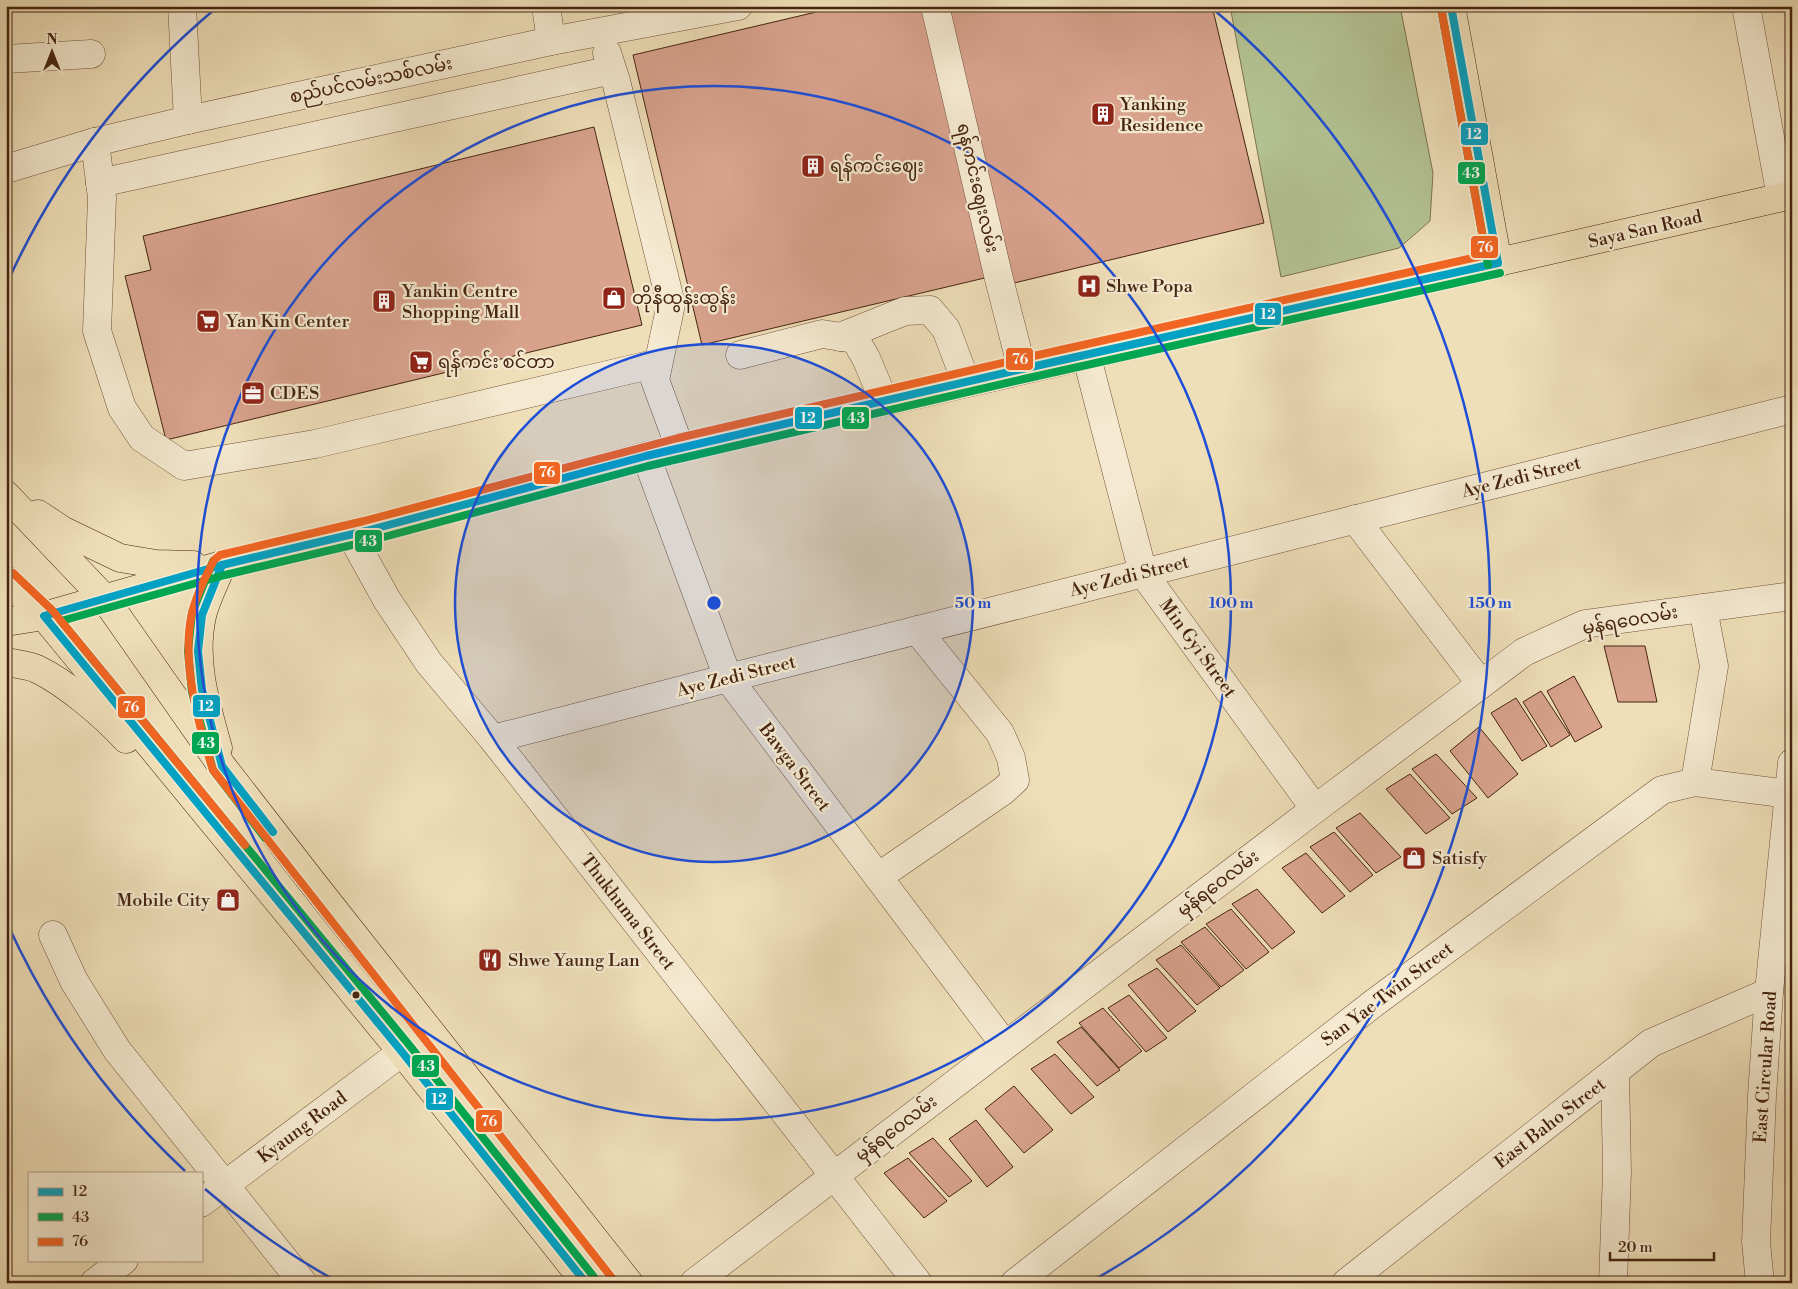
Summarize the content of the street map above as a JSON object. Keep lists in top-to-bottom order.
{
  "streets": {
    "main road": ["Saya San Road"],
    "street": [
      "စည်ပင်လမ်းသစ်လမ်း",
      "ရန်ကင်းဈေးလမ်း",
      "Aye Zedi Street",
      "မှန်ရဝေလမ်း",
      "Min Gyi Street",
      "Bawga Street",
      "Thukhuma Street",
      "San Yae Twin Street",
      "East Circular Road",
      "East Baho Street",
      "Kyaung Road"
    ]
  },
  "crossings": [
    ["ရန်ကင်းဈေးလမ်း", "Saya San Road"],
    ["Saya San Road", "Min Gyi Street"],
    ["Saya San Road", "Bawga Street"],
    ["Saya San Road", "Thukhuma Street"],
    ["Aye Zedi Street", "Min Gyi Street"],
    ["Aye Zedi Street", "Bawga Street"],
    ["Aye Zedi Street", "Thukhuma Street"],
    ["မှန်ရဝေလမ်း", "Min Gyi Street"],
    ["မှန်ရဝေလမ်း", "Bawga Street"],
    ["မှန်ရဝေလမ်း", "Thukhuma Street"],
    ["San Yae Twin Street", "East Circular Road"],
    ["East Circular Road", "East Baho Street"]
  ],
  "places": {
    "building": ["Yanking Residence", "ရန်ကင်းဈေး", "Yankin Centre Shopping Mall"],
    "hospital": ["Shwe Popa"],
    "shop": ["တိုနီထွန်းထွန်း", "Satisfy", "Mobile City"],
    "supermarket": ["Yan Kin Center", "ရန်ကင်း စင်တာ"],
    "office": ["CDES"],
    "restaurant": ["Shwe Yaung Lan"]
  },
  "lines": ["transit line 12", "transit line 43", "transit line 76"],
  "legend": ["12", "43", "76"],
  "scale_bar": "20 m",
  "north": "top",
  "rings": ["50 m", "100 m", "150 m"]
}
